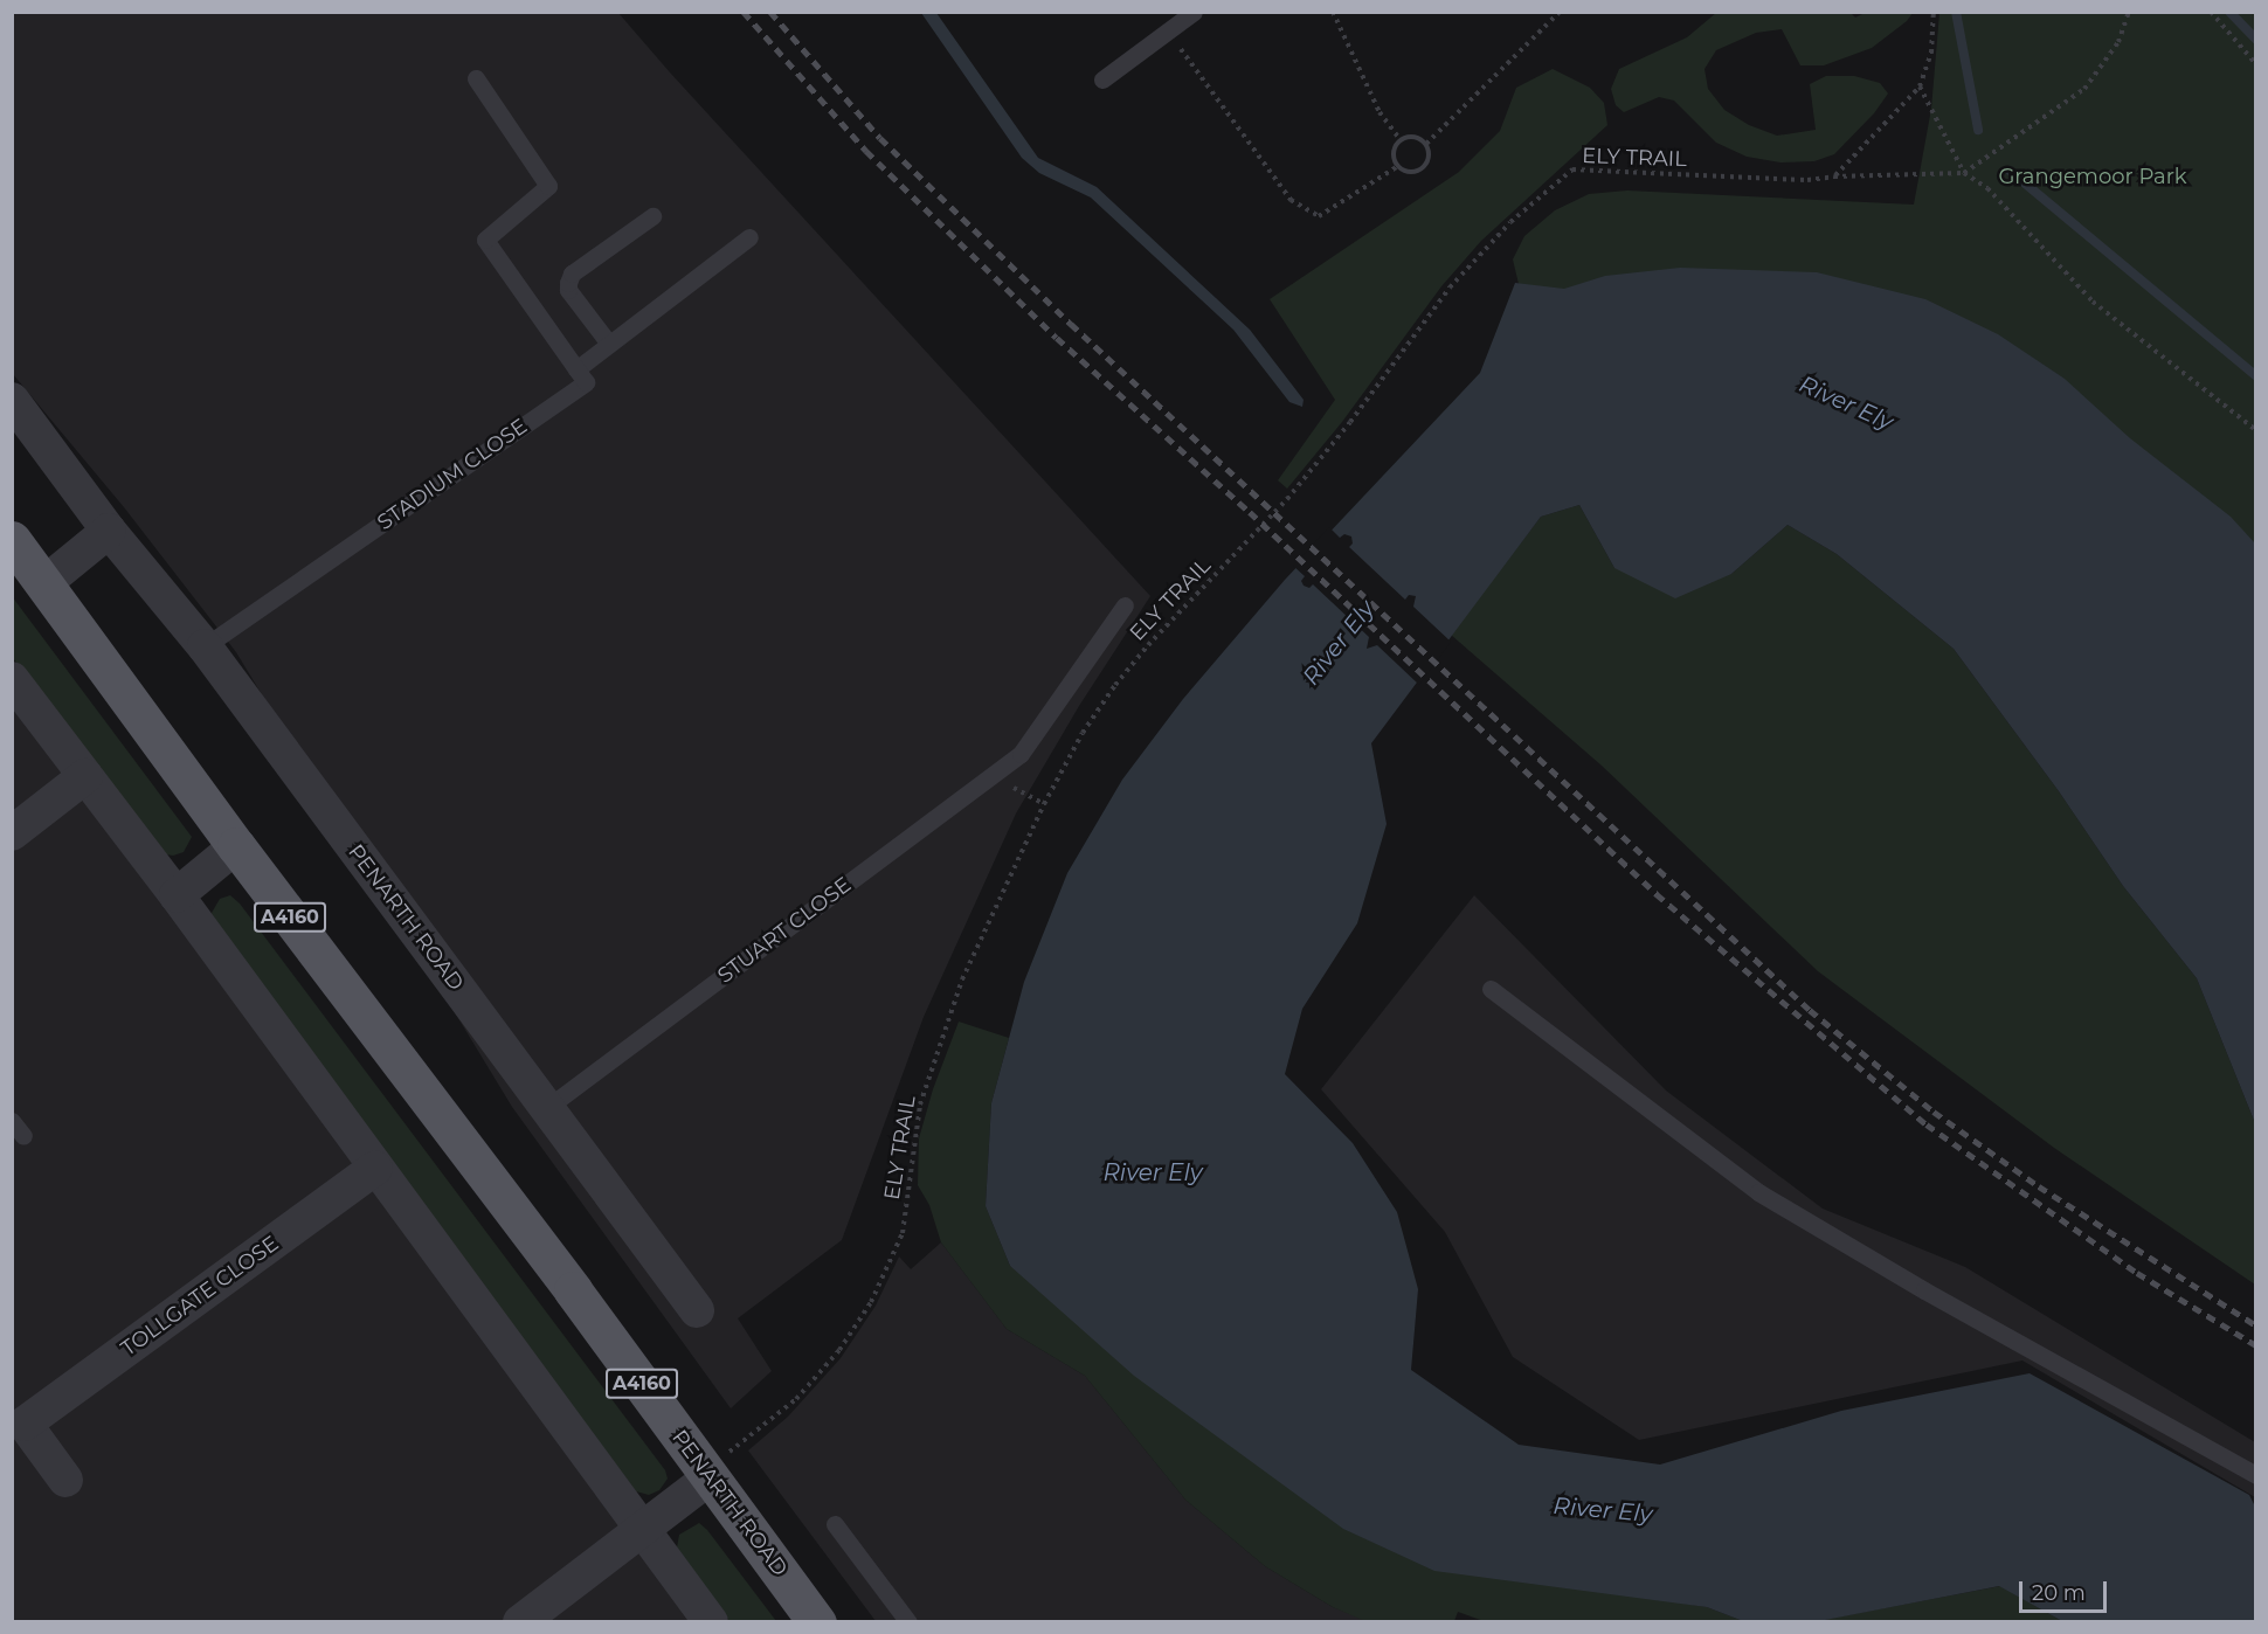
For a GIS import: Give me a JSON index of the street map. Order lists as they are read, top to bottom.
{
  "streets": {
    "main road": ["A4160", "PENARTH ROAD"],
    "street": ["TOLLGATE CLOSE"],
    "lane": ["STADIUM CLOSE", "STUART CLOSE"],
    "path": ["ELY TRAIL"]
  },
  "crossings": [
    ["ELY TRAIL", "PENARTH ROAD"],
    ["STADIUM CLOSE", "PENARTH ROAD"],
    ["PENARTH ROAD", "STUART CLOSE"]
  ],
  "water": ["River Ely"],
  "parks": ["Grangemoor Park"],
  "scale_bar": "20 m"
}
